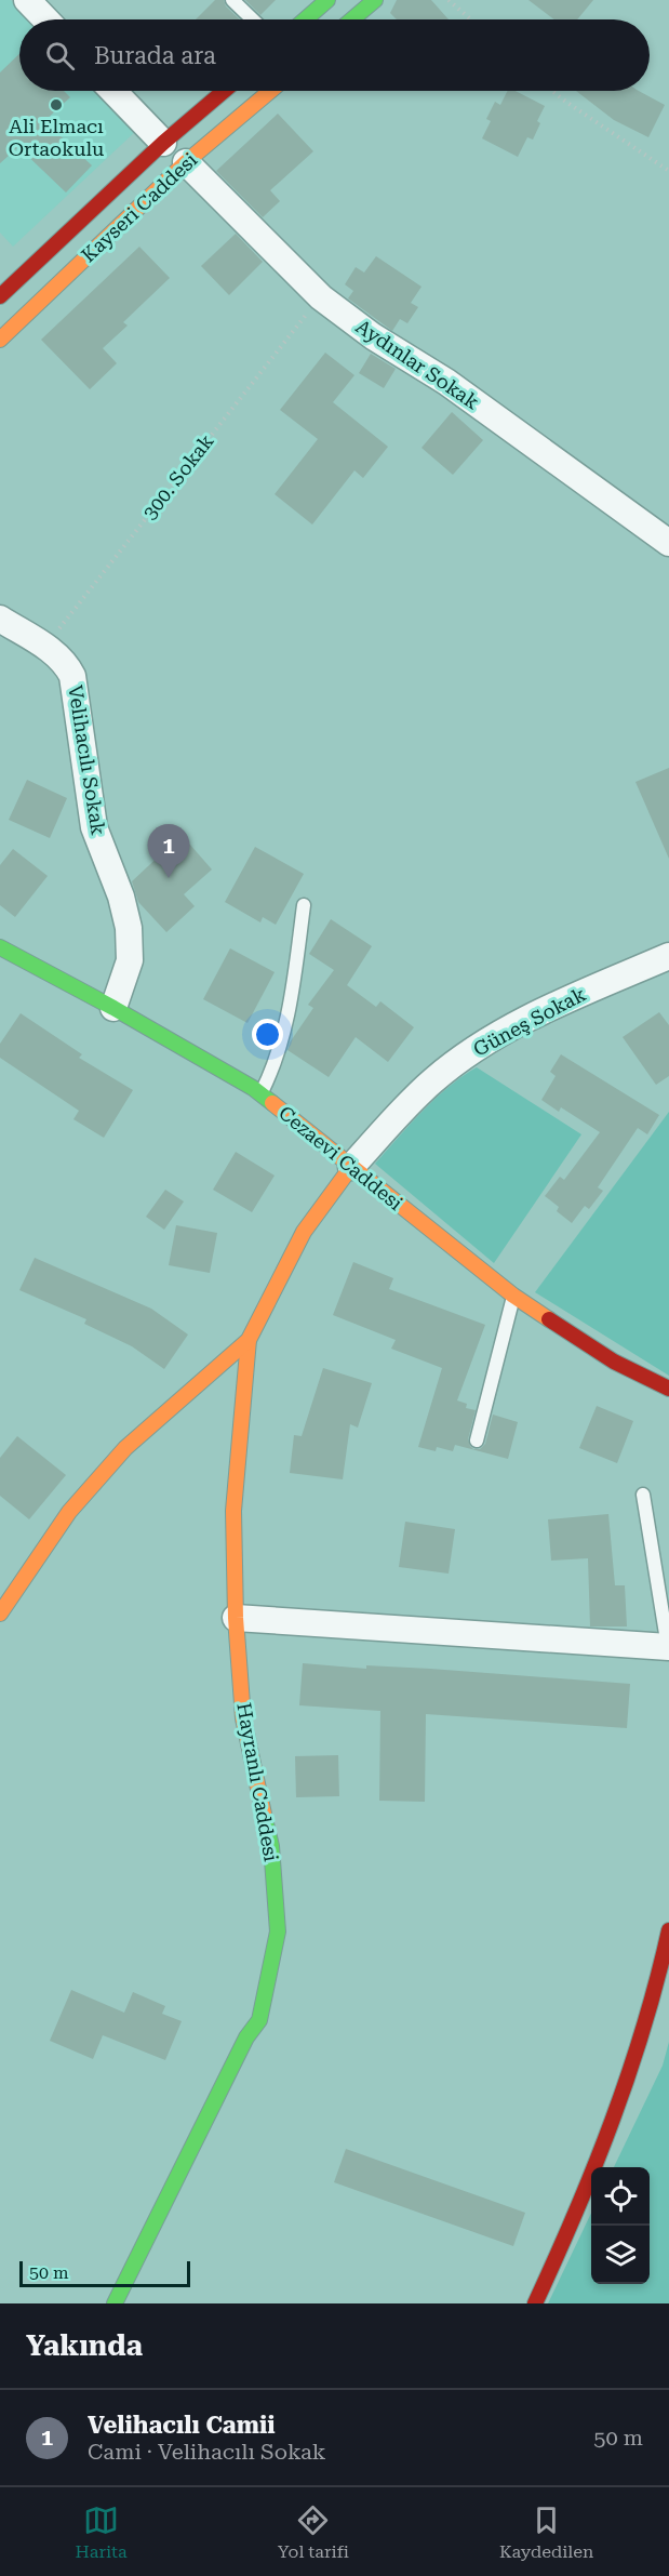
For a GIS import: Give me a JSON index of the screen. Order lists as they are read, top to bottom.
{
  "streets": {
    "street": [
      "Kayseri Caddesi",
      "Aydınlar Sokak",
      "Velihacılı Sokak",
      "Güneş Sokak",
      "Cezaevi Caddesi",
      "Hayranlı Caddesi"
    ],
    "path": ["300. Sokak"]
  },
  "crossings": [
    ["Kayseri Caddesi", "Aydınlar Sokak"],
    ["300. Sokak", "Velihacılı Sokak"],
    ["Velihacılı Sokak", "Cezaevi Caddesi"],
    ["Güneş Sokak", "Cezaevi Caddesi"]
  ],
  "places": ["Ali Elmacı Ortaokulu"],
  "scale_bar": "50 m",
  "page": {
    "search": "Burada ara",
    "pins": "1",
    "scale": "50 m",
    "heading": "Yakında",
    "list": [
      {
        "mark": "1",
        "name": "Velihacılı Camii",
        "note": "Cami · Velihacılı Sokak",
        "value": "50 m"
      }
    ],
    "nav": ["Harita", "Yol tarifi", "Kaydedilen"]
  }
}
